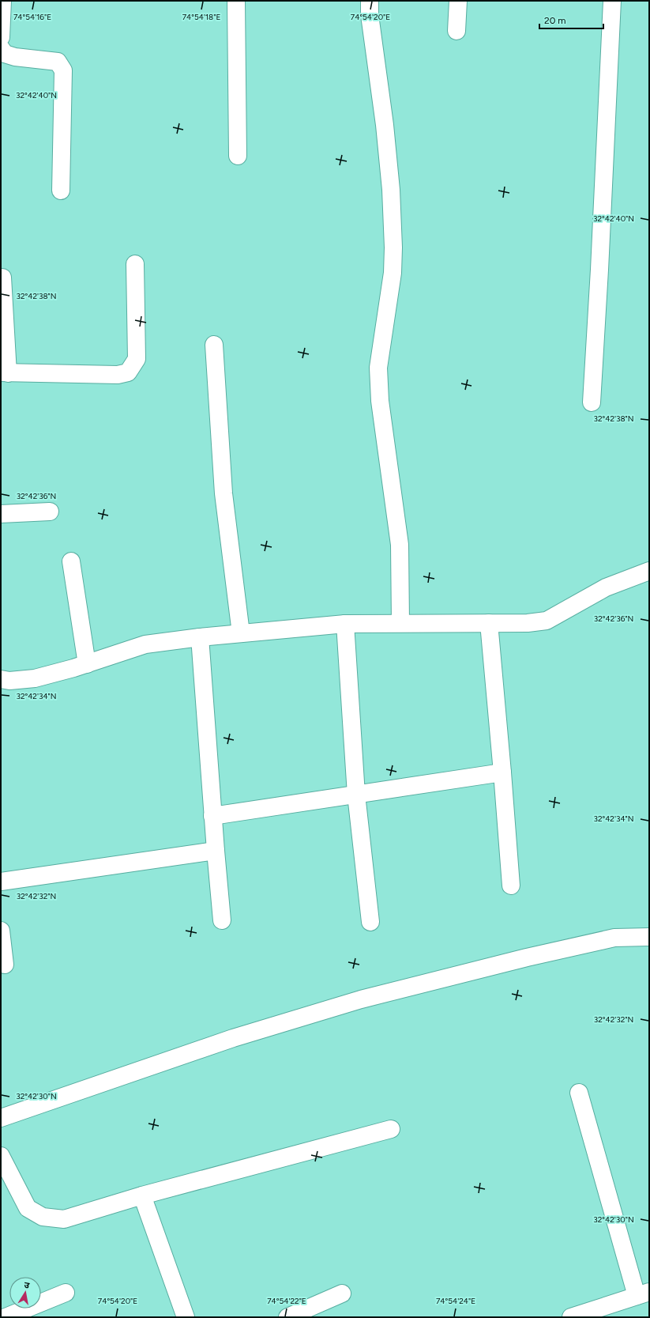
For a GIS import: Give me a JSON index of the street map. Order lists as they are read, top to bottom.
{
  "scale_bar": "20 m",
  "north": "top",
  "coordinates": [
    "74°54'16\"E",
    "74°54'18\"E",
    "74°54'20\"E",
    "32°42'40\"N",
    "32°42'38\"N",
    "32°42'36\"N",
    "32°42'34\"N",
    "32°42'32\"N",
    "32°42'30\"N",
    "74°54'22\"E",
    "74°54'24\"E"
  ]
}
